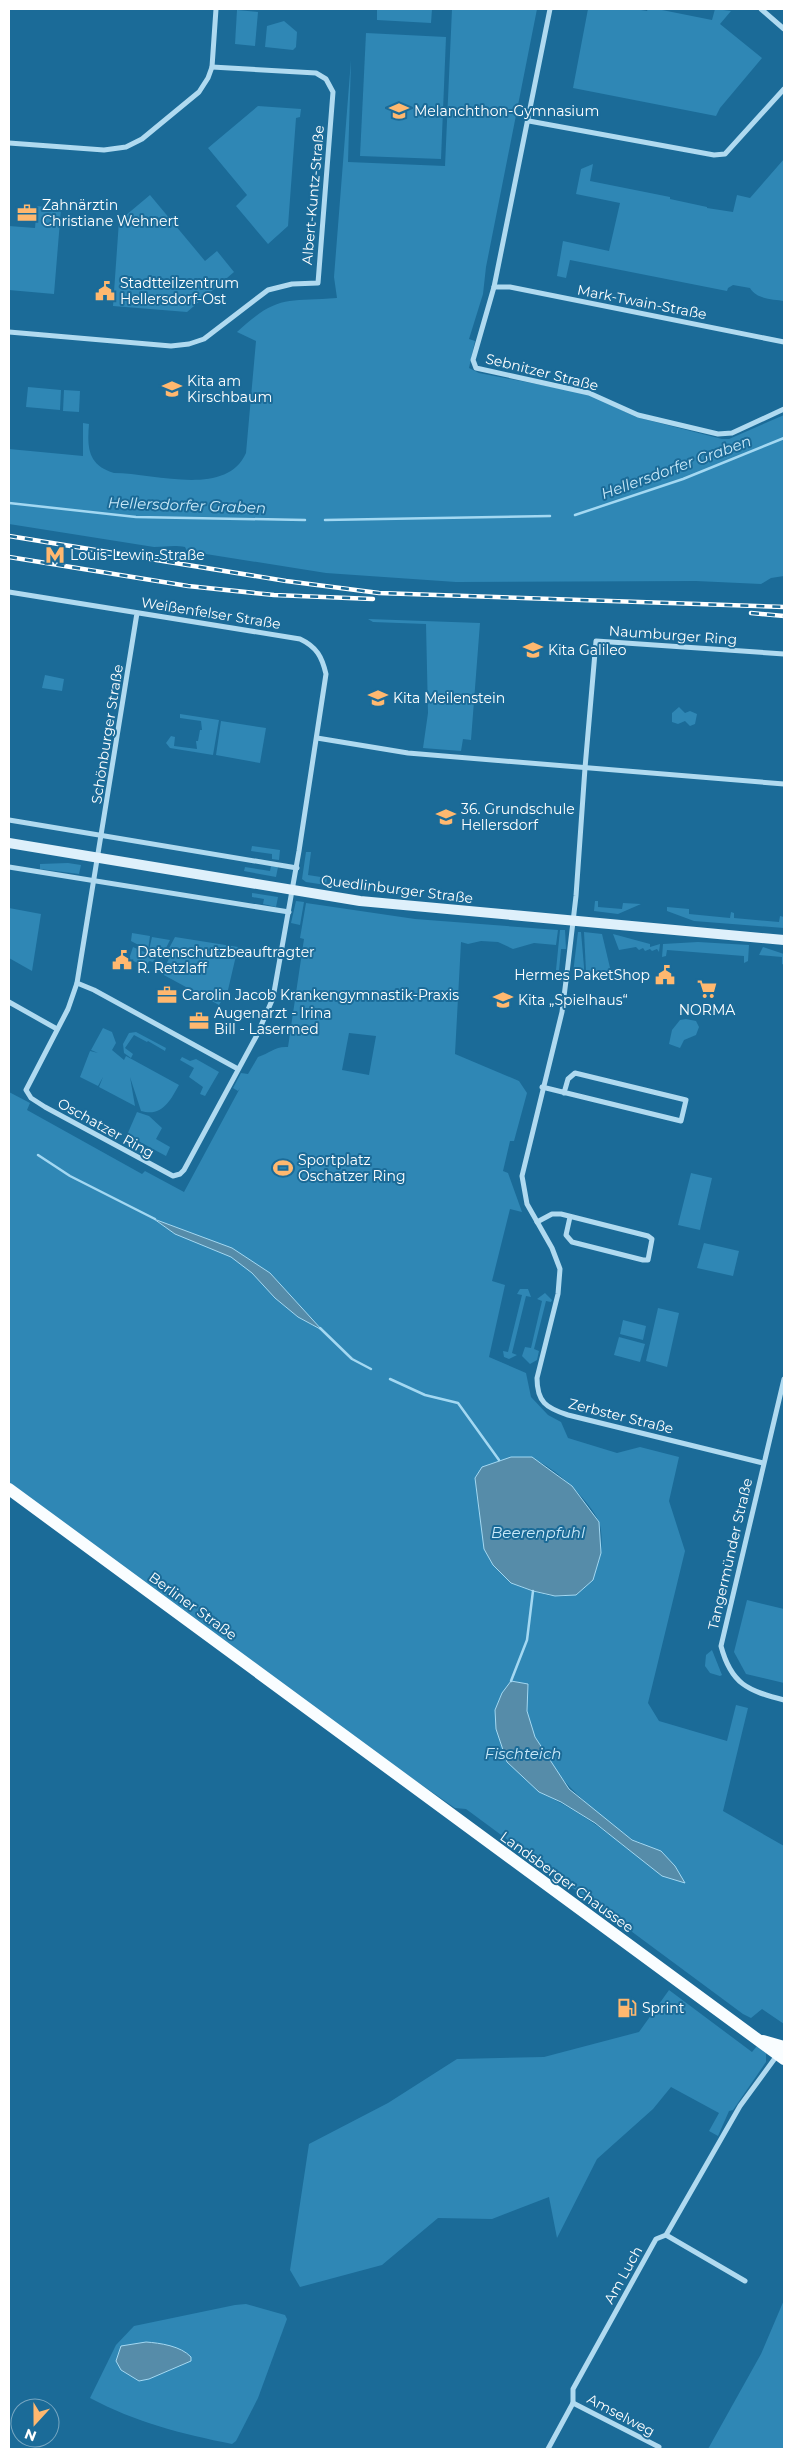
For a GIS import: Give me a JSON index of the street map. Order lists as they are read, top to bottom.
{
  "streets": {
    "main road": ["Berliner Straße", "Landsberger Chaussee"],
    "street": [
      "Albert-Kuntz-Straße",
      "Mark-Twain-Straße",
      "Sebnitzer Straße",
      "Weißenfelser Straße",
      "Naumburger Ring",
      "Schönburger Straße",
      "Quedlinburger Straße",
      "Oschatzer Ring",
      "Zerbster Straße",
      "Tangermünder Straße",
      "Am Luch",
      "Amselweg"
    ]
  },
  "crossings": [
    ["Mark-Twain-Straße", "Sebnitzer Straße"],
    ["Weißenfelser Straße", "Schönburger Straße"],
    ["Weißenfelser Straße", "Quedlinburger Straße"],
    ["Weißenfelser Straße", "Oschatzer Ring"],
    ["Naumburger Ring", "Quedlinburger Straße"],
    ["Naumburger Ring", "Zerbster Straße"],
    ["Schönburger Straße", "Quedlinburger Straße"],
    ["Schönburger Straße", "Oschatzer Ring"],
    ["Quedlinburger Straße", "Oschatzer Ring"],
    ["Quedlinburger Straße", "Zerbster Straße"],
    ["Zerbster Straße", "Tangermünder Straße"],
    ["Berliner Straße", "Landsberger Chaussee"],
    ["Landsberger Chaussee", "Am Luch"],
    ["Am Luch", "Amselweg"]
  ],
  "water": ["Hellersdorfer Graben", "Beerenpfuhl", "Fischteich"],
  "places": {
    "school or university": [
      "Melanchthon-Gymnasium",
      "Kita am Kirschbaum",
      "Kita Galileo",
      "Kita Meilenstein",
      "36. Grundschule Hellersdorf",
      "Kita „Spielhaus“"
    ],
    "office": ["Zahnärztin Christiane Wehnert", "Carolin Jacob Krankengymnastik-Praxis", "Augenarzt - Irina Bill - Lasermed"],
    "public building": ["Stadtteilzentrum Hellersdorf-Ost", "Datenschutzbeauftragter R. Retzlaff", "Hermes PaketShop"],
    "metro station": ["Louis-Lewin-Straße"],
    "supermarket": ["NORMA"],
    "sports": ["Sportplatz Oschatzer Ring"],
    "fuel station": ["Sprint"]
  },
  "north": "bottom"
}
